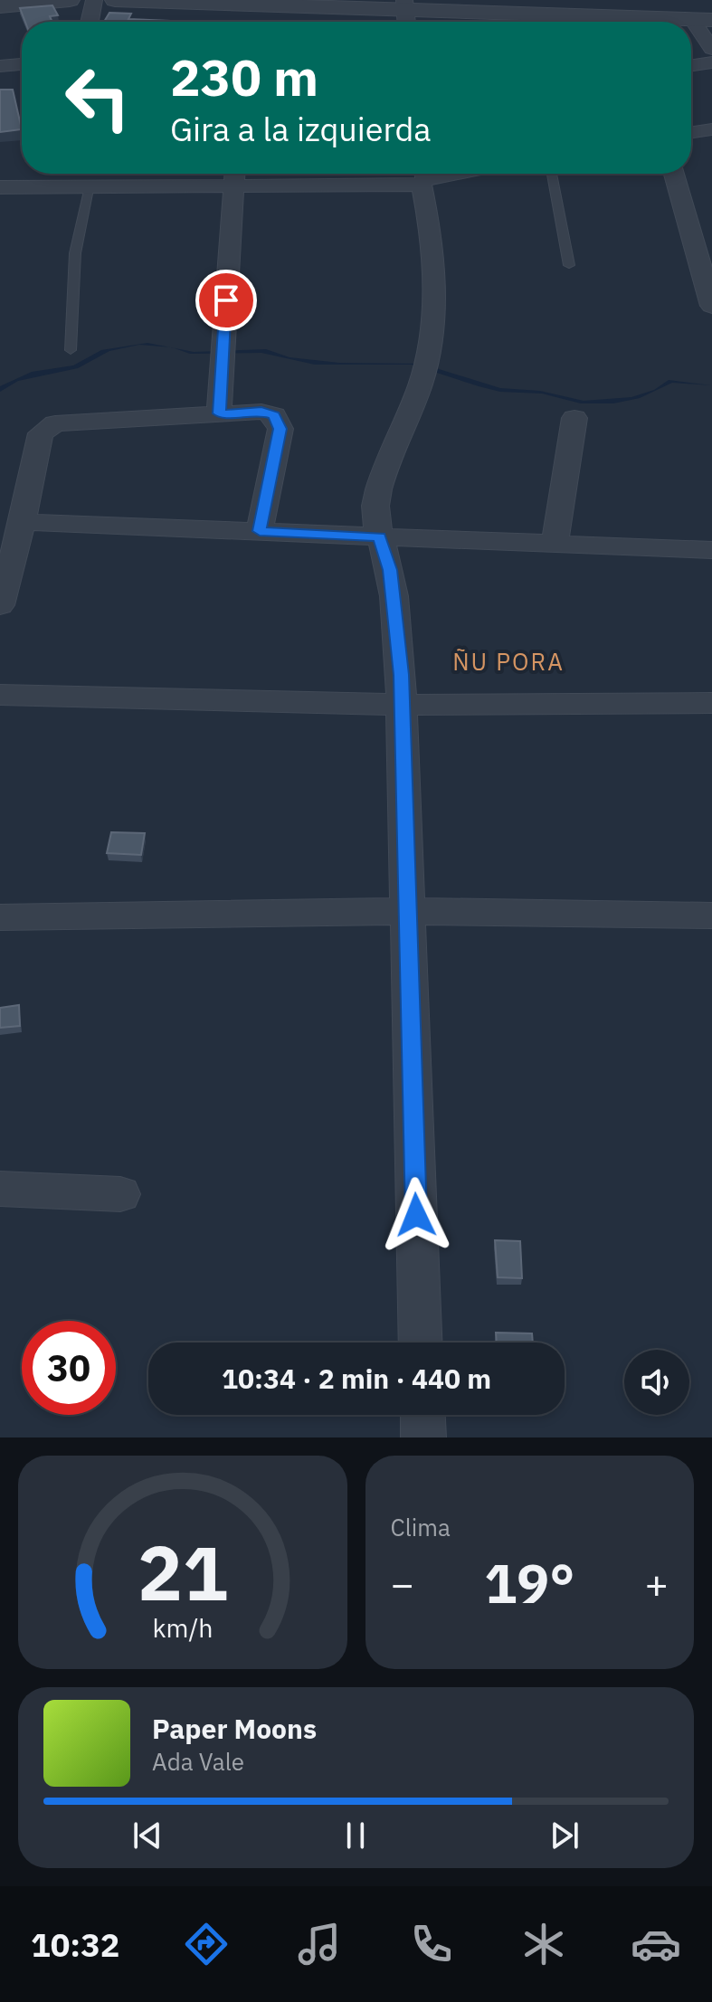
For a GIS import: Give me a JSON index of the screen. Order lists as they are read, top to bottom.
{
  "districts": ["ÑU PORA"],
  "page": {
    "turn": ["230 m", "Gira a la izquierda"],
    "limit": "30",
    "trip": "10:34 · 2 min · 440 m",
    "tile": "Clima",
    "heat": ["−", "19°", "+"],
    "song": ["Paper Moons", "Ada Vale"],
    "tabs": "10:32",
    "gauge": ["21", "km/h"]
  }
}
